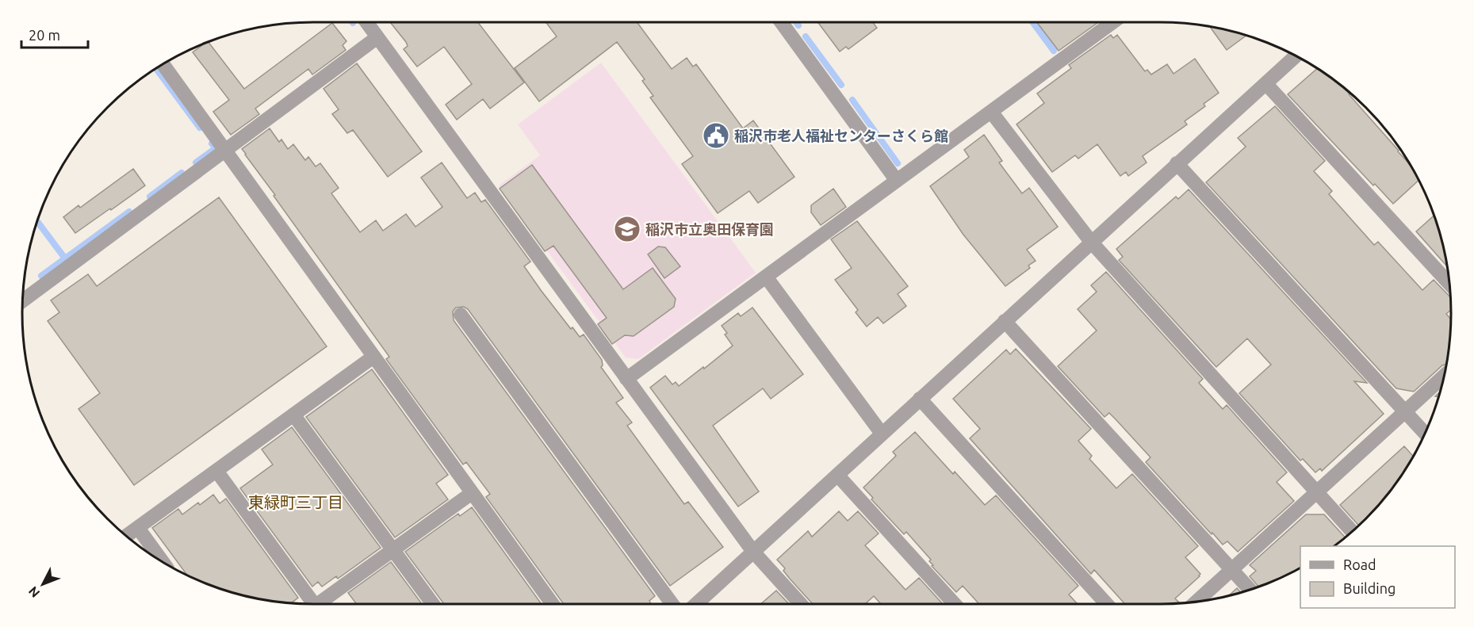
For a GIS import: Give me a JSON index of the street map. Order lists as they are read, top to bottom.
{
  "districts": ["東緑町三丁目"],
  "places": {
    "public building": ["稲沢市老人福祉センターさくら館"],
    "school or university": ["稲沢市立奥田保育園"]
  },
  "legend": ["Road", "Building"],
  "scale_bar": "20 m",
  "north": "bottom left"
}
